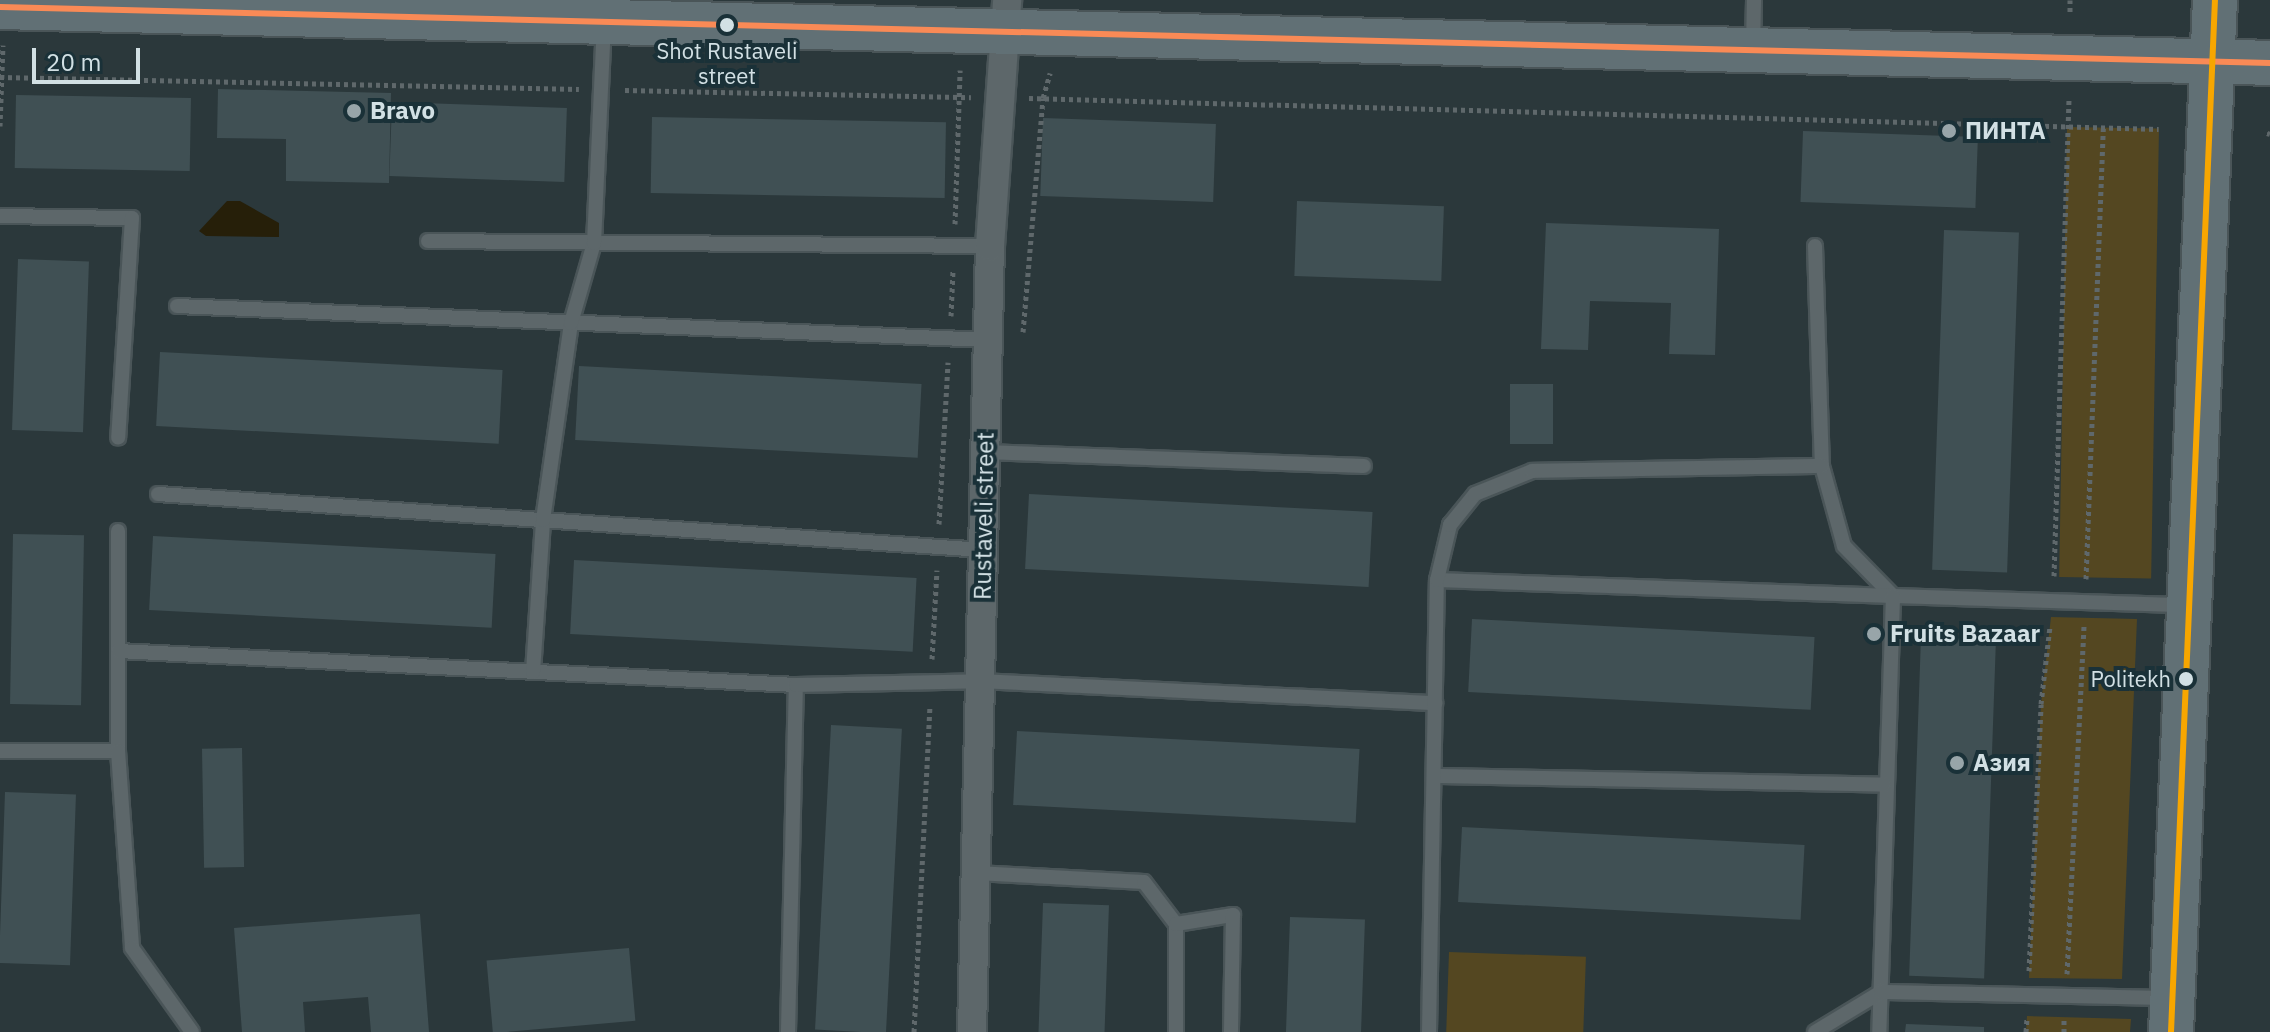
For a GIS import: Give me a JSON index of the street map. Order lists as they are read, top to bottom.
{
  "streets": {
    "street": ["Rustaveli street"]
  },
  "places": [
    "Shot Rustaveli street",
    "Bravo",
    "ПИНТА",
    "Fruits Bazaar",
    "Politekh",
    "Азия"
  ],
  "scale_bar": "20 m"
}
